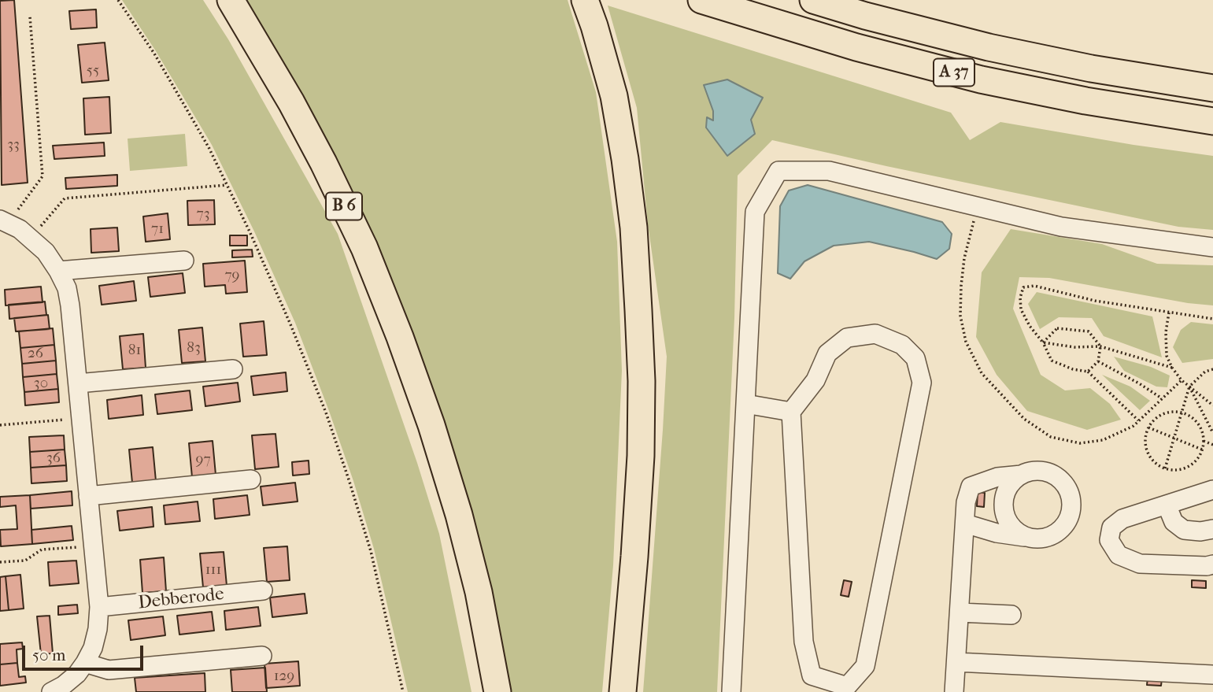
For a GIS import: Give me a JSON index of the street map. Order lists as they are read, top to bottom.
{
  "streets": {
    "highway": ["A 37", "B 6"],
    "street": ["Debberode"]
  },
  "house_numbers": [
    "55",
    "33",
    "73",
    "71",
    "79",
    "83",
    "81",
    "26",
    "30",
    "36",
    "97",
    "111",
    "129"
  ],
  "scale_bar": "50 m"
}
